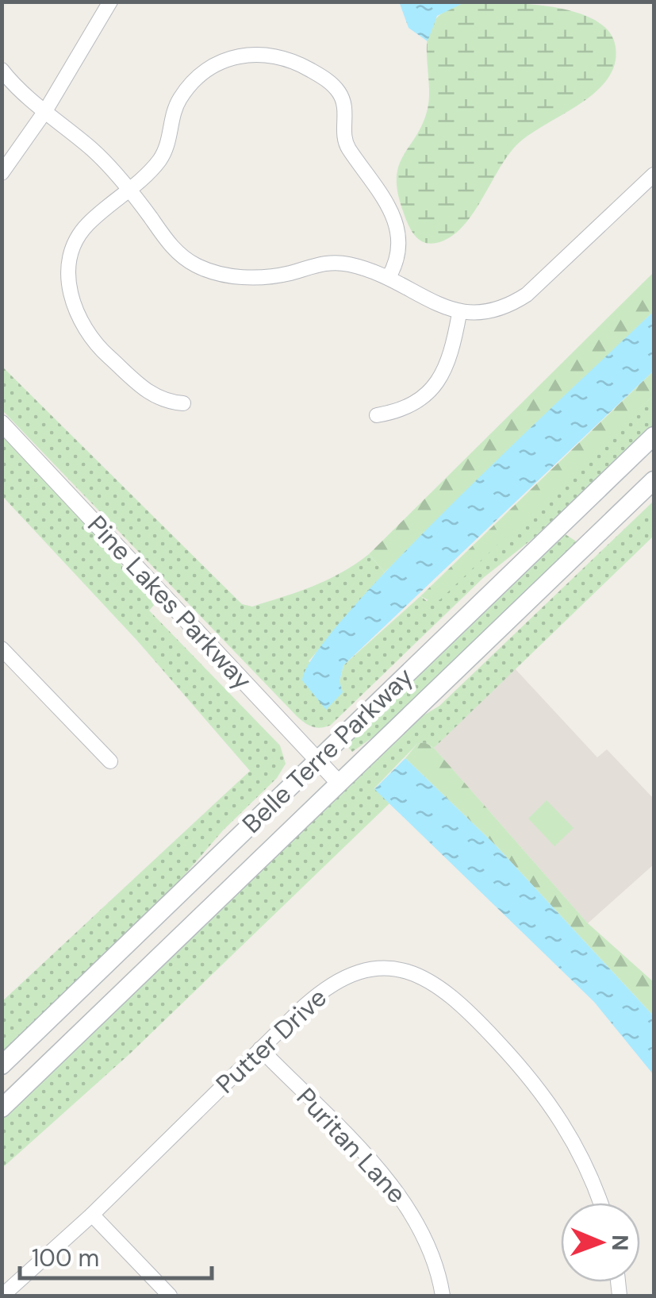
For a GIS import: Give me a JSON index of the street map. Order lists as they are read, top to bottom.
{
  "streets": {
    "main road": ["Belle Terre Parkway"],
    "street": ["Pine Lakes Parkway", "Putter Drive", "Puritan Lane"]
  },
  "crossings": [
    ["Pine Lakes Parkway", "Belle Terre Parkway"],
    ["Putter Drive", "Puritan Lane"]
  ],
  "scale_bar": "100 m",
  "north": "right"
}
